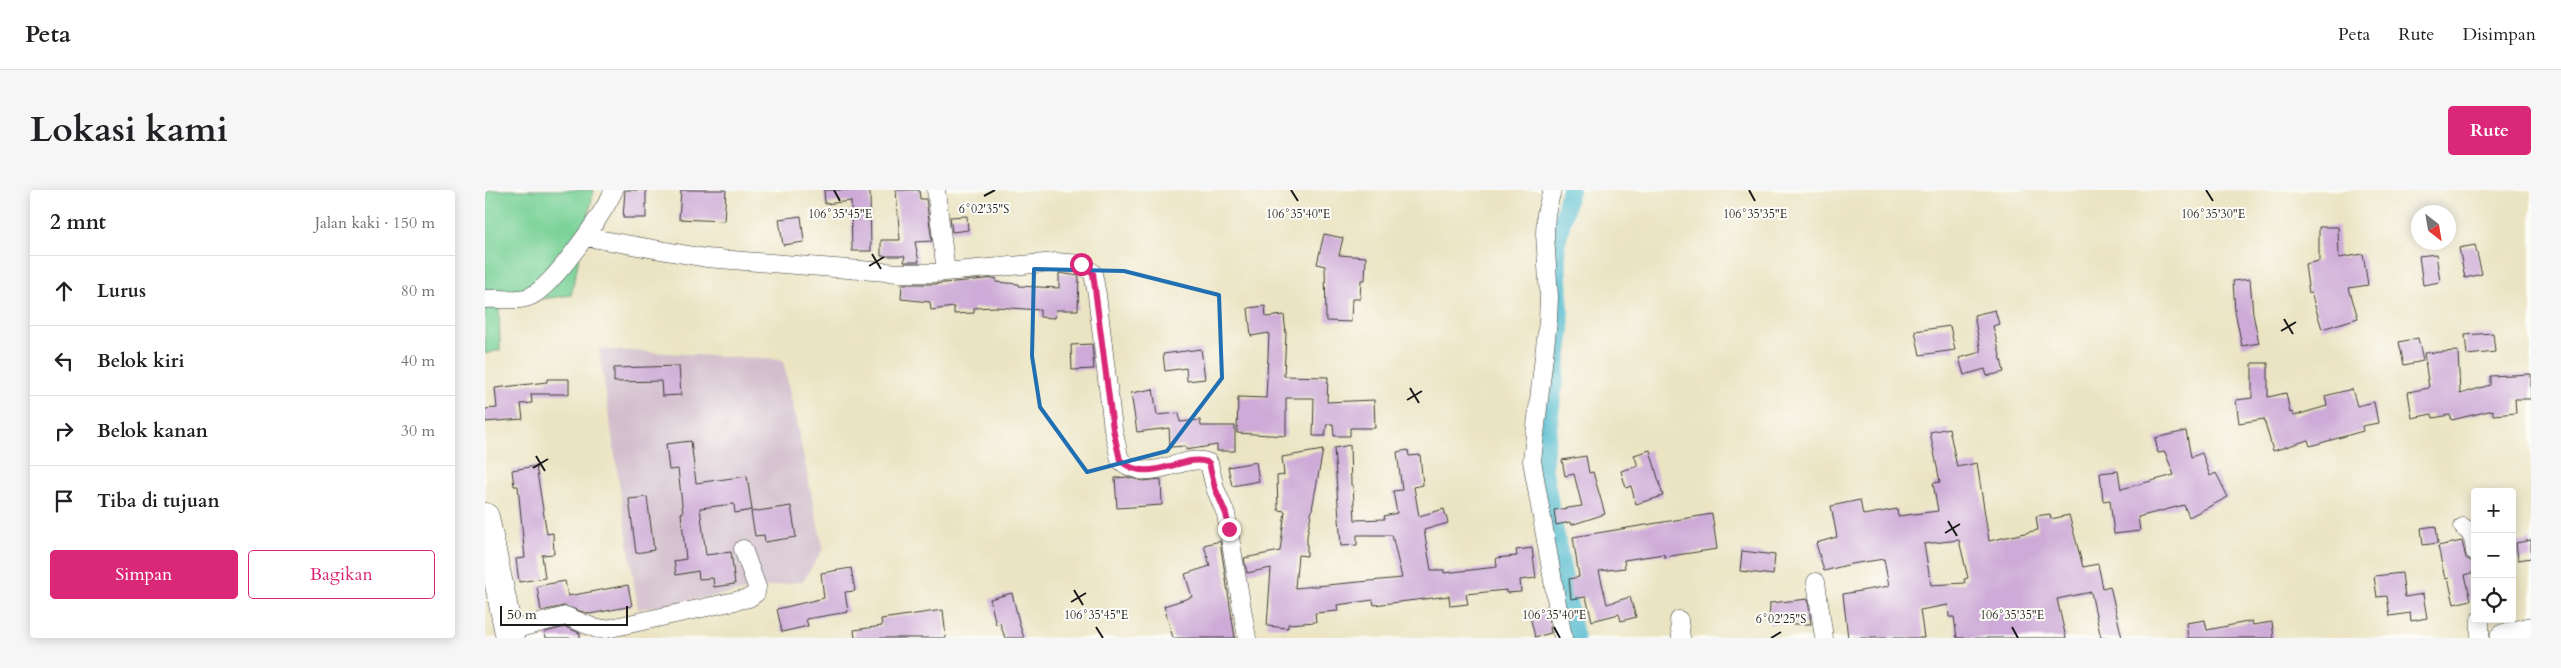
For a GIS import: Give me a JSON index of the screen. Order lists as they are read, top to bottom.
{
  "scale_bar": "50 m",
  "north": "bottom right",
  "page": {
    "header": "Peta",
    "nav": ["Peta", "Rute", "Disimpan"],
    "title": "Lokasi kami",
    "buttons": [
      "Rute",
      ["Simpan", "Bagikan"]
    ],
    "heading": ["2 mnt", "Jalan kaki · 150 m"],
    "list": [
      ["Lurus", "80 m"],
      ["Belok kiri", "40 m"],
      ["Belok kanan", "30 m"],
      "Tiba di tujuan"
    ],
    "map_buttons": ["+", "−"],
    "scale": "50 m"
  },
  "coordinates": [
    "6°02'35\"S",
    "106°35'45\"E",
    "106°35'40\"E",
    "106°35'35\"E",
    "106°35'30\"E",
    "6°02'25\"S"
  ]
}
